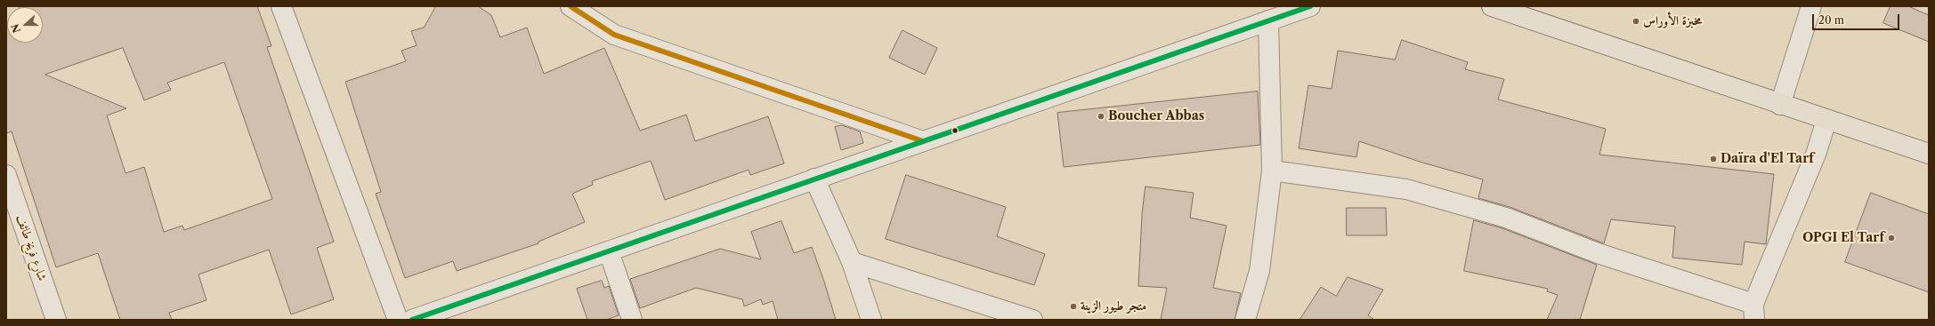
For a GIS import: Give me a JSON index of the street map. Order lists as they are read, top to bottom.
{
  "streets": {
    "street": ["شارع فريخ طائف"]
  },
  "places": [
    "مخبزة الأوراس",
    "Boucher Abbas",
    "Daïra d'El Tarf",
    "OPGI El Tarf",
    "متجر طيور الزينة"
  ],
  "scale_bar": "20 m",
  "north": "left"
}
